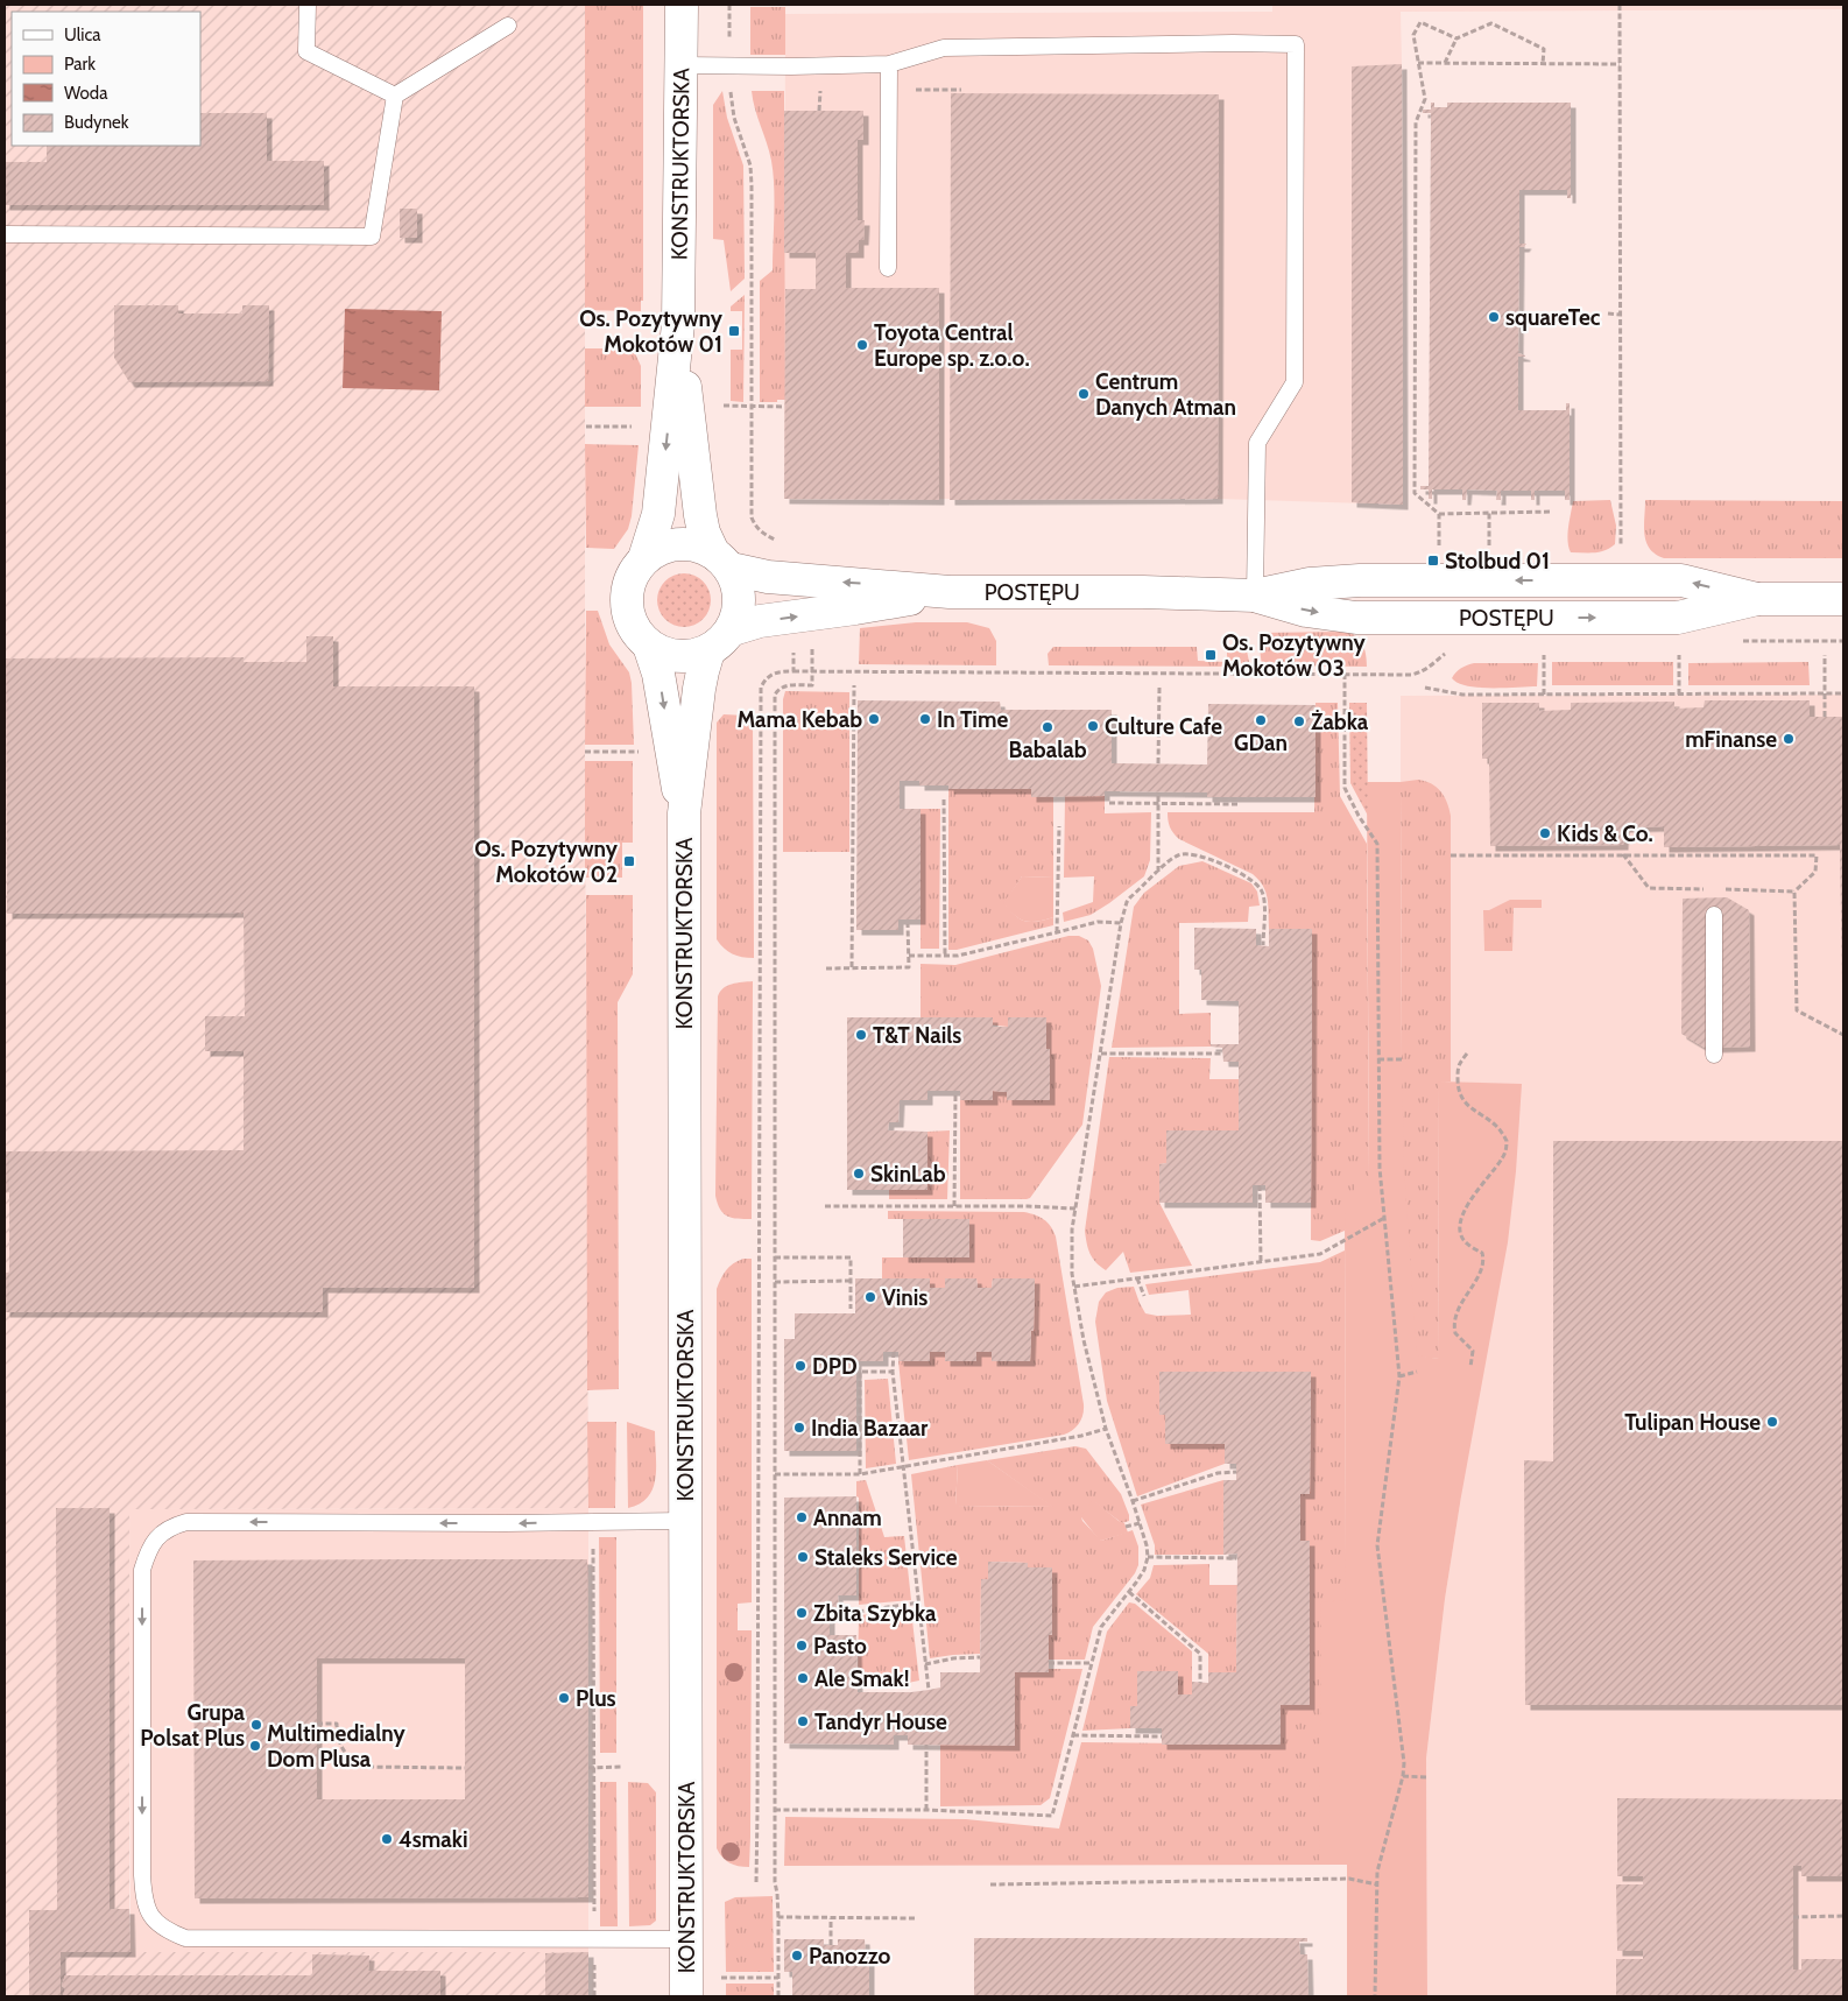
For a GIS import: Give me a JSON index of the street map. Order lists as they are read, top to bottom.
{
  "streets": {
    "street": ["KONSTRUKTORSKA", "POSTĘPU"]
  },
  "crossings": [
    ["KONSTRUKTORSKA", "POSTĘPU"]
  ],
  "places": {
    "other": [
      "squareTec",
      "Toyota Central Europe sp. z.o.o.",
      "Centrum Danych Atman",
      "Mama Kebab",
      "In Time",
      "GDan",
      "Żabka",
      "Culture Cafe",
      "Babalab",
      "mFinanse",
      "Kids & Co.",
      "T&T Nails",
      "SkinLab",
      "Vinis",
      "DPD",
      "Tulipan House",
      "India Bazaar",
      "Annam",
      "Staleks Service",
      "Zbita Szybka",
      "Pasto",
      "Ale Smak!",
      "Plus",
      "Tandyr House",
      "Grupa Polsat Plus",
      "Multimedialny Dom Plusa",
      "4smaki",
      "Panozzo"
    ],
    "transit": [
      "Os. Pozytywny Mokotów 01",
      "Stolbud 01",
      "Os. Pozytywny Mokotów 03",
      "Os. Pozytywny Mokotów 02"
    ]
  },
  "legend": [
    "Ulica",
    "Park",
    "Woda",
    "Budynek"
  ]
}
